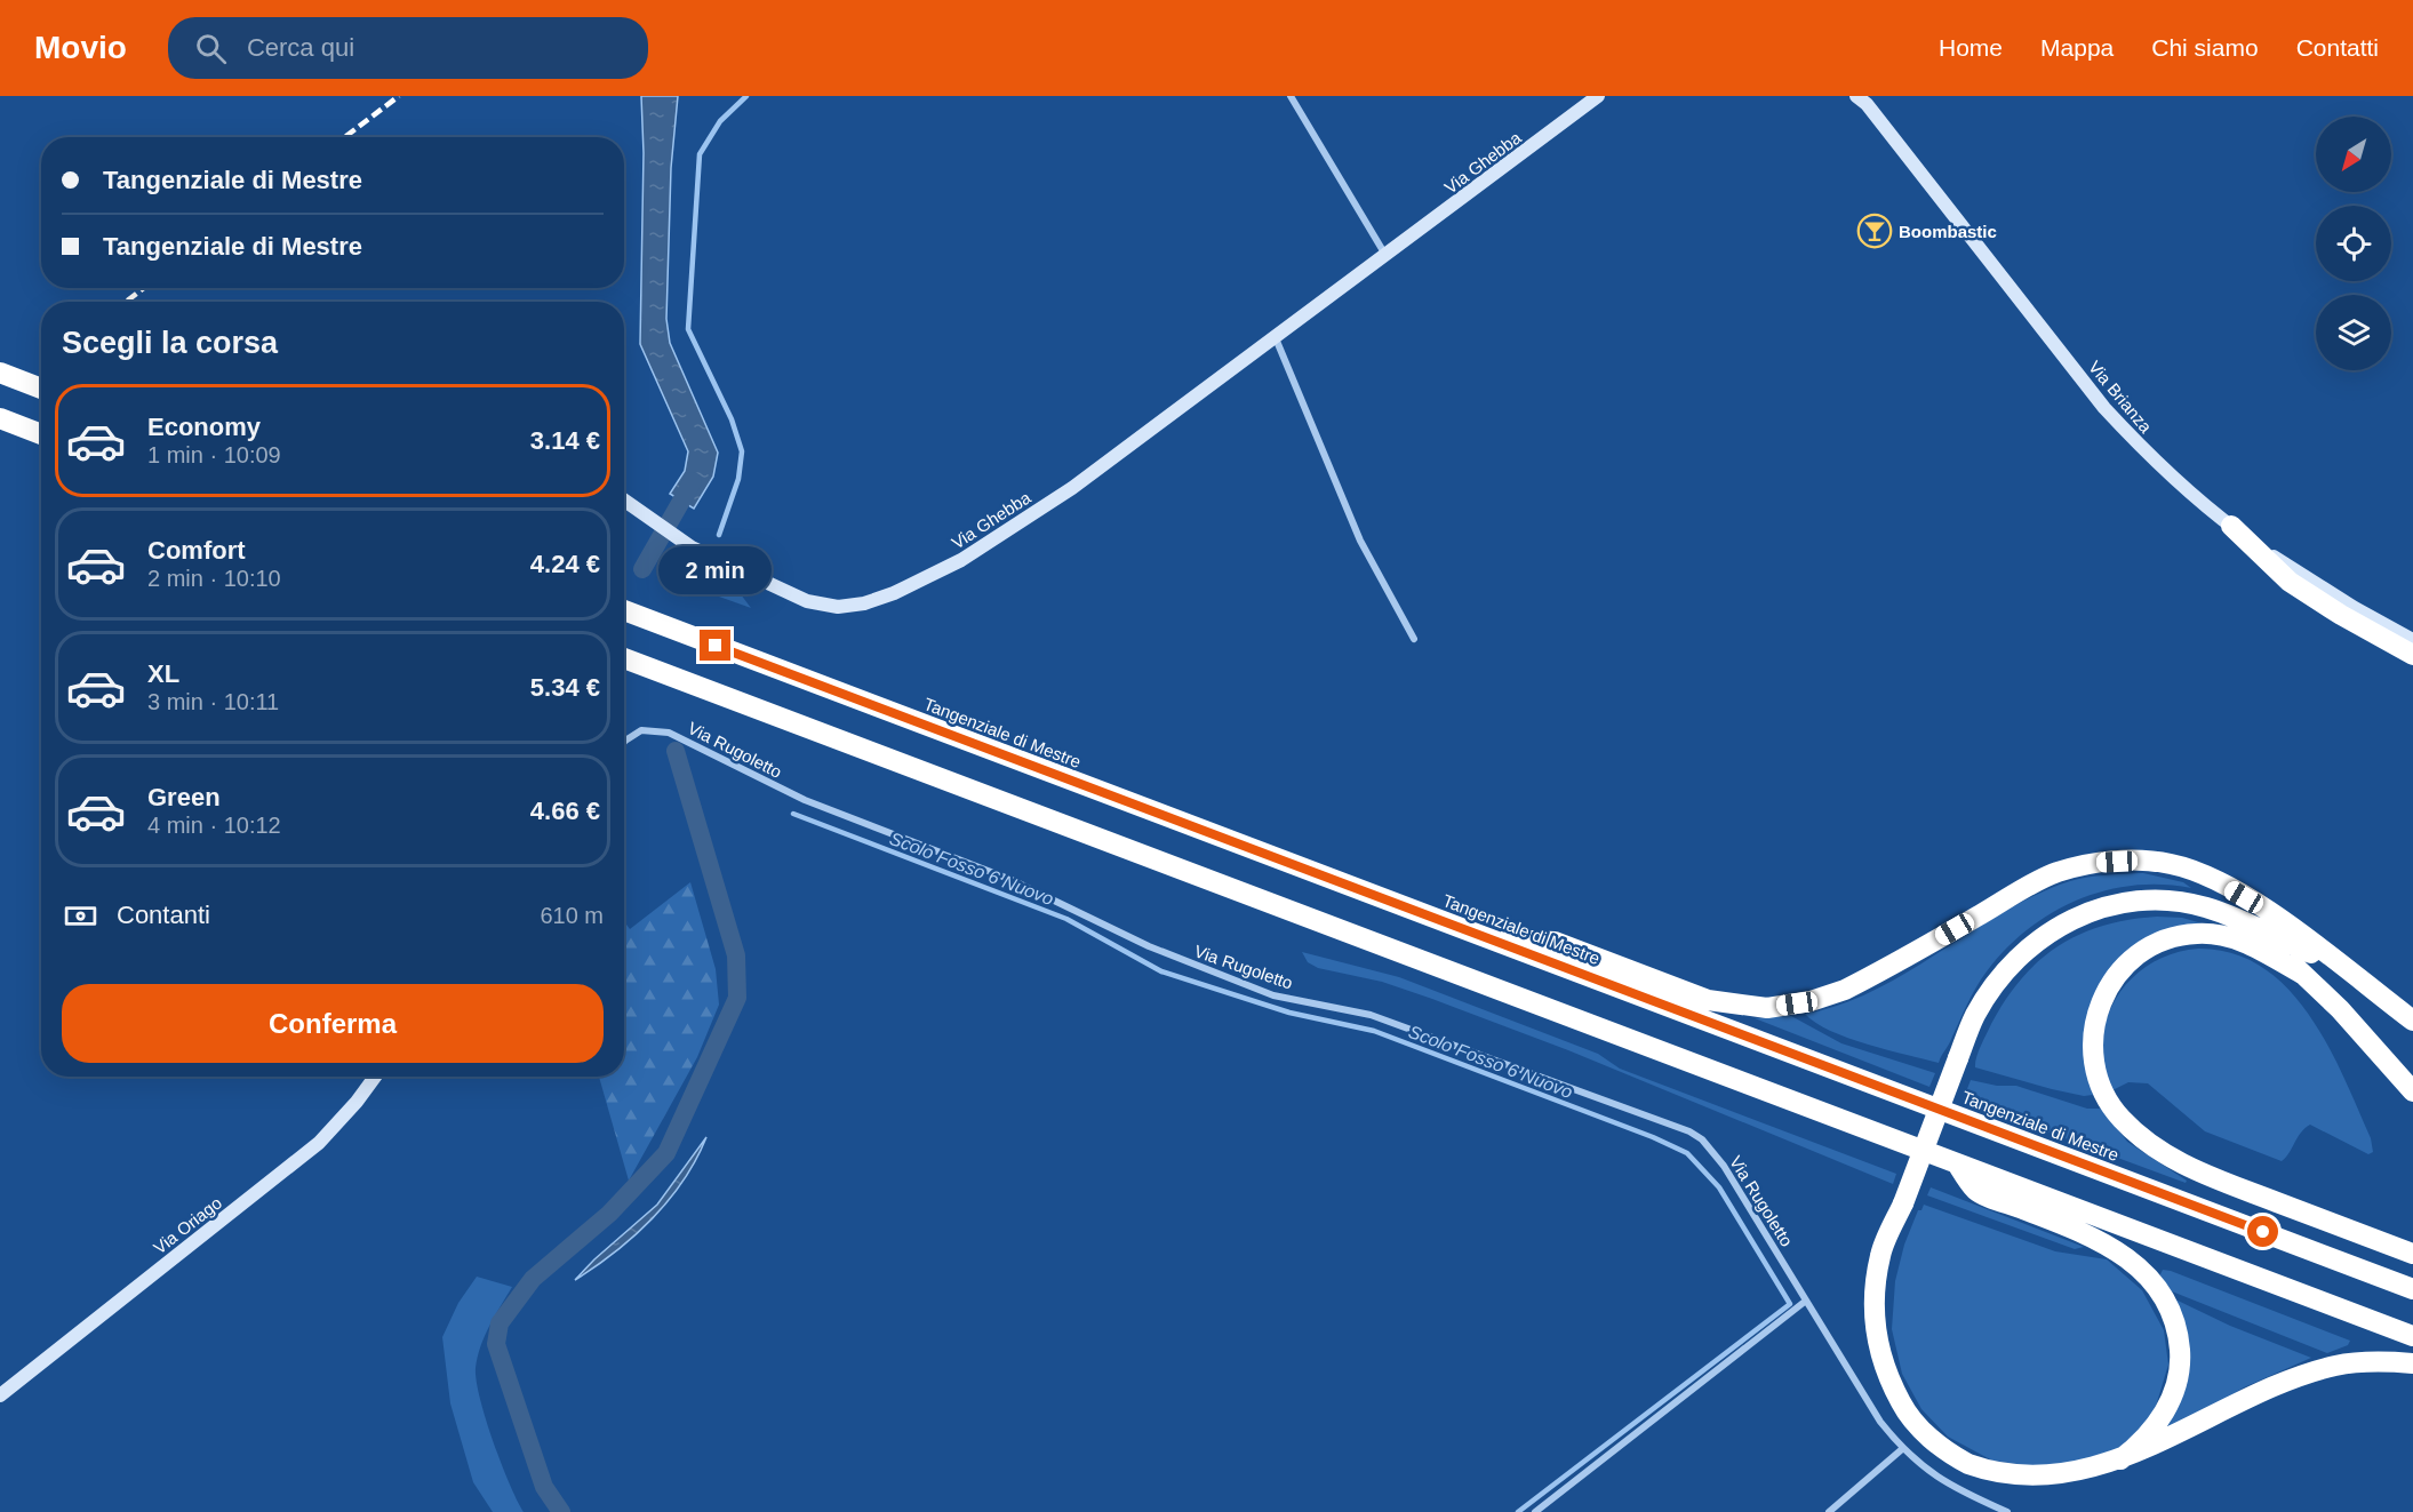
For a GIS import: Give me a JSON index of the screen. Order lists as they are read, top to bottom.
{
  "streets": {
    "highway": ["Tangenziale di Mestre"],
    "street": [
      "Via Ghebba",
      "Via Brianza",
      "Via Rugoletto",
      "Via Oriago"
    ]
  },
  "water": ["Scolo Fosso 6 Nuovo"],
  "places": {
    "bar": ["Boombastic"]
  },
  "north": "bottom left",
  "page": {
    "header": "Movio",
    "search": "Cerca qui",
    "nav": [
      "Home",
      "Mappa",
      "Chi siamo",
      "Contatti"
    ],
    "banner": ["Tangenziale di Mestre", "Tangenziale di Mestre"],
    "heading": "Scegli la corsa",
    "list": [
      {
        "name": "Economy",
        "note": "1 min · 10:09",
        "value": "3.14 €"
      },
      {
        "name": "Comfort",
        "note": "2 min · 10:10",
        "value": "4.24 €"
      },
      {
        "name": "XL",
        "note": "3 min · 10:11",
        "value": "5.34 €"
      },
      {
        "name": "Green",
        "note": "4 min · 10:12",
        "value": "4.66 €"
      }
    ],
    "bubble": "2 min",
    "pay": ["Contanti", "610 m"],
    "buttons": "Conferma"
  }
}
